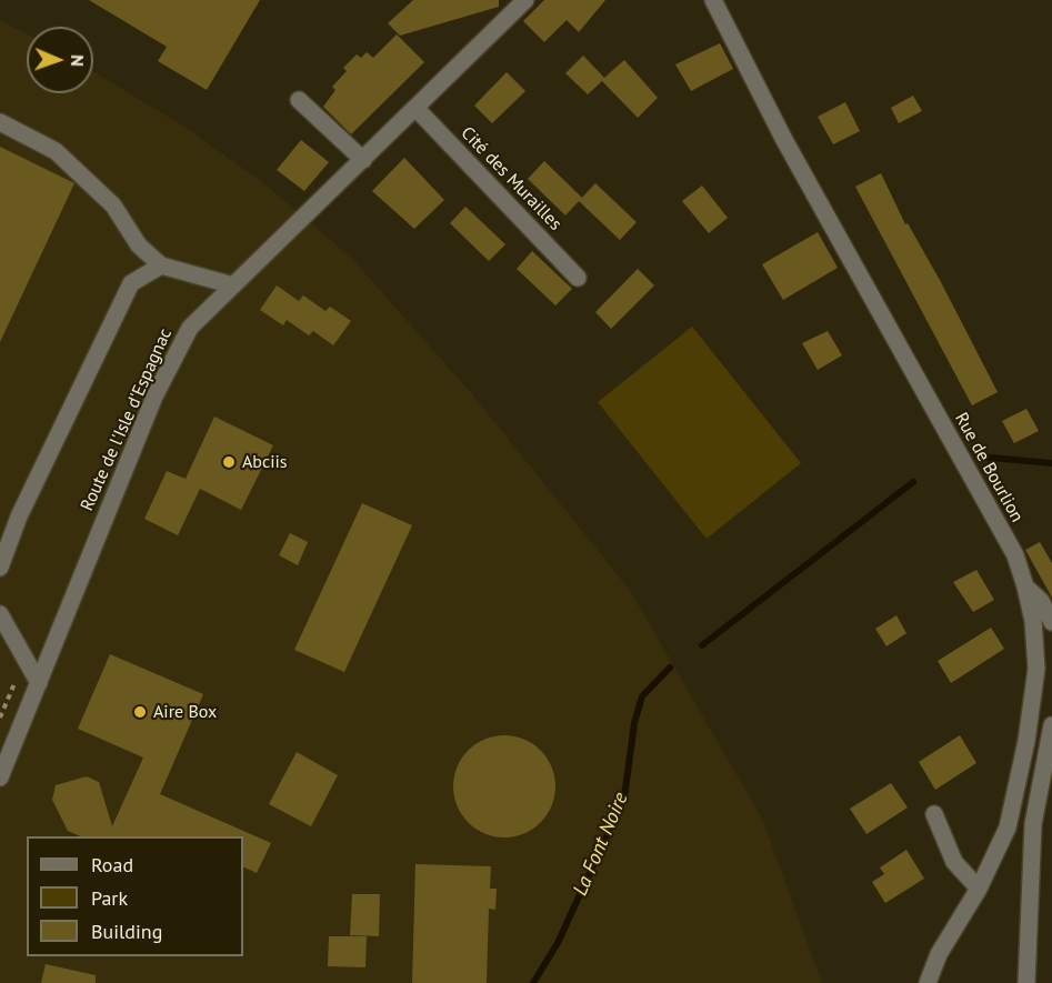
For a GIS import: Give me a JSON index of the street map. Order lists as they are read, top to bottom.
{
  "streets": {
    "street": ["Cité des Murailles", "Route de l'Isle d'Espagnac", "Rue de Bourlion"]
  },
  "crossings": [
    ["Cité des Murailles", "Route de l'Isle d'Espagnac"]
  ],
  "water": ["La Font Noire"],
  "places": ["Abciis", "Aire Box"],
  "legend": ["Road", "Park", "Building"],
  "north": "right"
}
